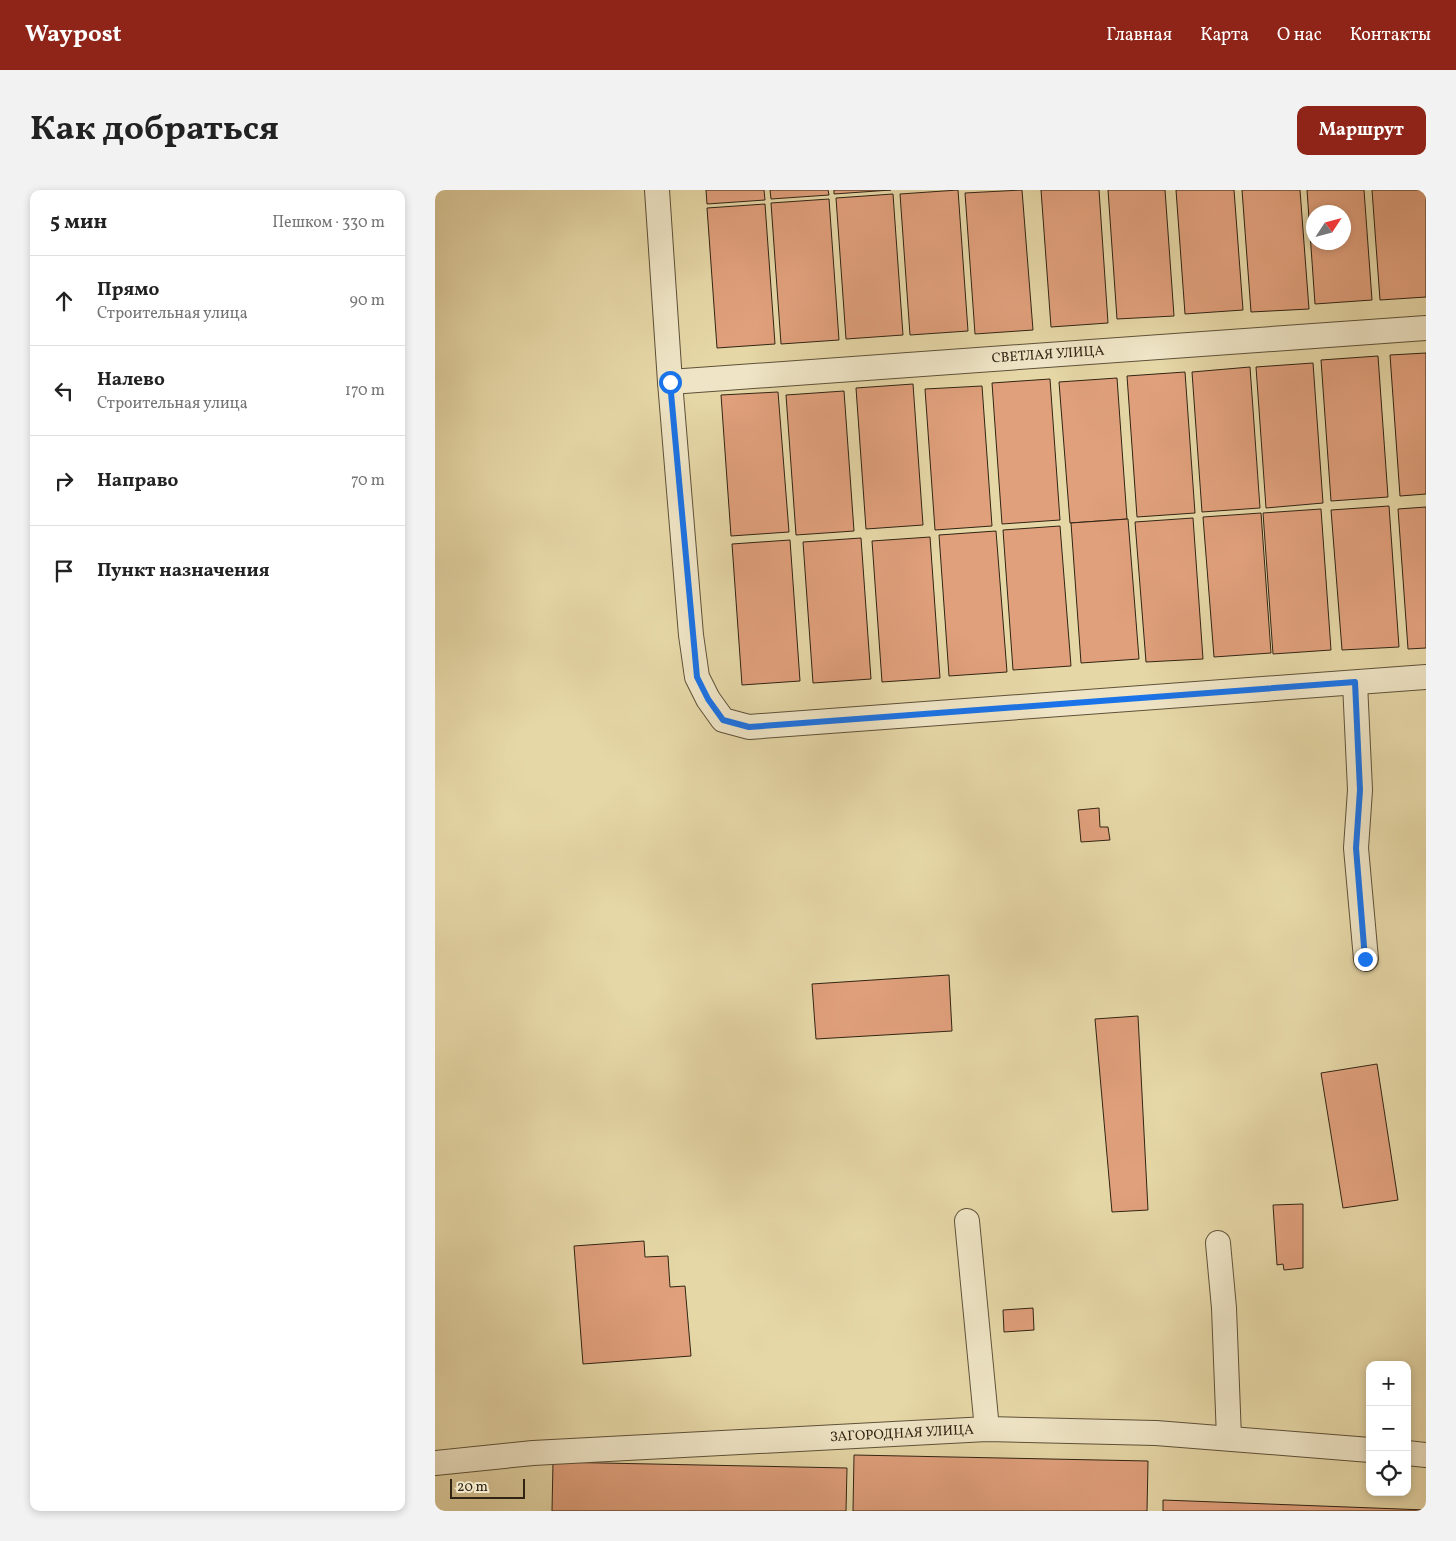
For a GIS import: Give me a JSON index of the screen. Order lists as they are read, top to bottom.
{
  "streets": {
    "street": ["СВЕТЛАЯ УЛИЦА", "ЗАГОРОДНАЯ УЛИЦА"]
  },
  "scale_bar": "20 m",
  "north": "top right",
  "page": {
    "header": "Waypost",
    "nav": [
      "Главная",
      "Карта",
      "О нас",
      "Контакты"
    ],
    "title": "Как добраться",
    "buttons": "Маршрут",
    "heading": ["5 мин", "Пешком · 330 m"],
    "list": [
      ["Прямо", "Строительная улица", "90 m"],
      ["Налево", "Строительная улица", "170 m"],
      ["Направо", "70 m"],
      "Пункт назначения"
    ],
    "map_buttons": ["+", "−"],
    "scale": "20 m"
  }
}
